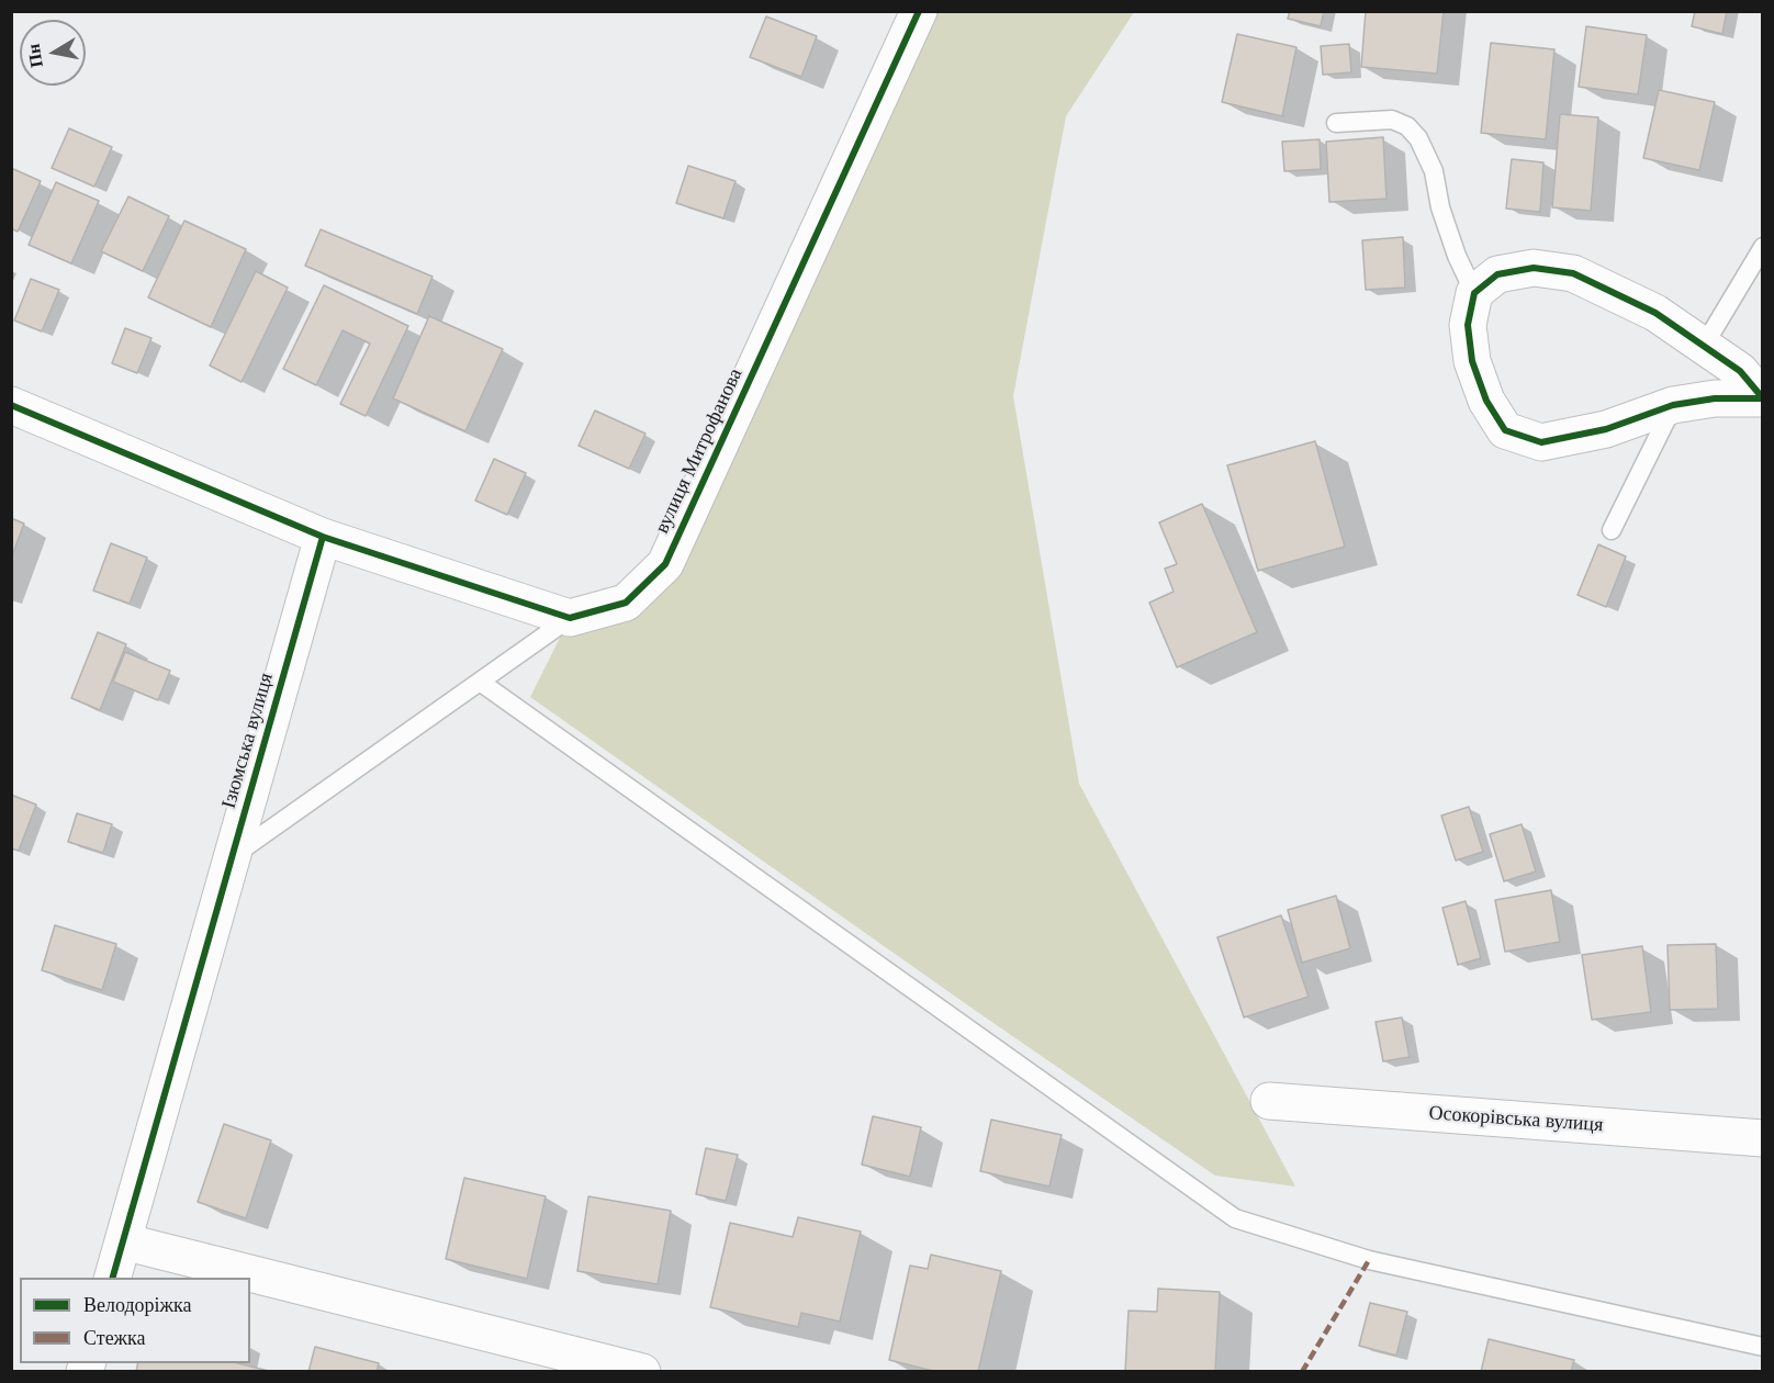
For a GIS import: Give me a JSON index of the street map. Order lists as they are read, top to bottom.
{
  "streets": {
    "street": ["вулиця Митрофанова", "Ізюмська вулиця", "Осокорівська вулиця"]
  },
  "legend": ["Велодоріжка", "Стежка"],
  "north": "left"
}
